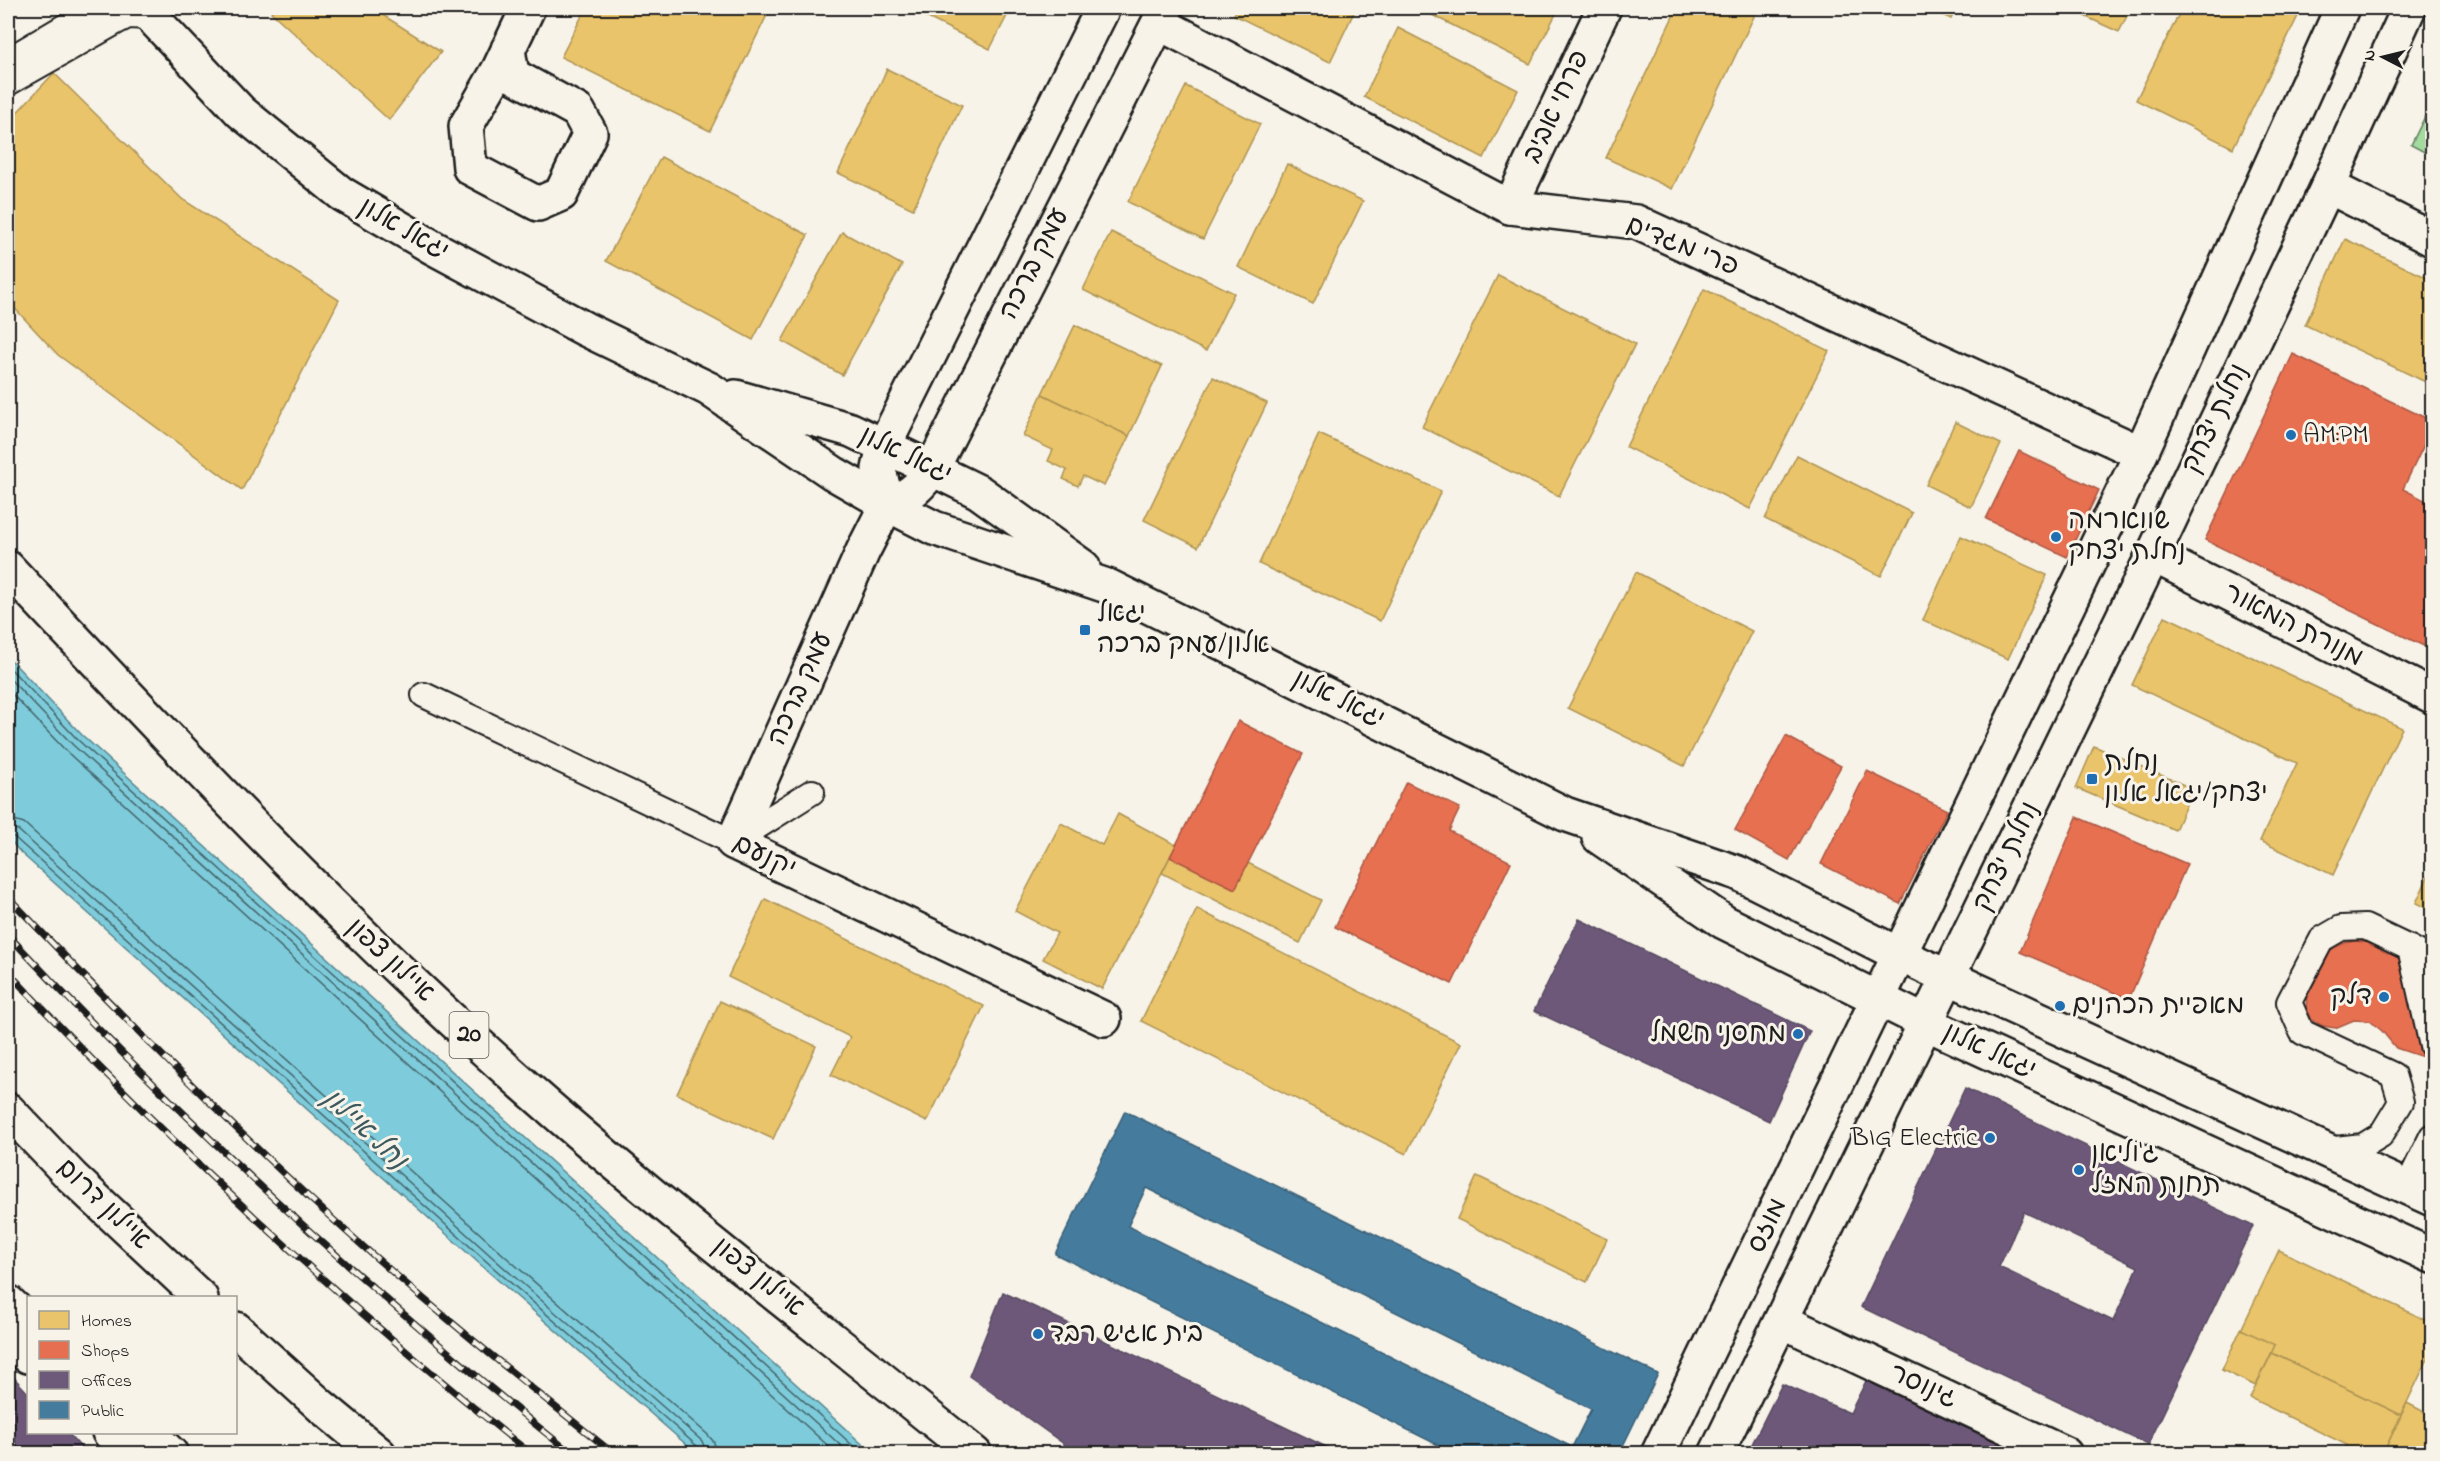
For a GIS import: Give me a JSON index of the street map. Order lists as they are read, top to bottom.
{
  "streets": {
    "main road": [
      "פרחי אביב",
      "יגאל אלון",
      "פרי מגדים",
      "עמק ברכה",
      "נחלת יצחק",
      "מנורת המאור",
      "יקנעם",
      "איילון צפון",
      "20",
      "איילון דרום",
      "מוזס",
      "גינוסר"
    ]
  },
  "crossings": [
    ["פרחי אביב", "פרי מגדים"],
    ["יגאל אלון", "עמק ברכה"],
    ["יגאל אלון", "נחלת יצחק"],
    ["יגאל אלון", "מוזס"],
    ["פרי מגדים", "עמק ברכה"],
    ["פרי מגדים", "נחלת יצחק"],
    ["עמק ברכה", "יקנעם"],
    ["נחלת יצחק", "מנורת המאור"],
    ["נחלת יצחק", "מוזס"],
    ["מוזס", "גינוסר"]
  ],
  "water": ["נחל איילון"],
  "places": {
    "other": [
      "AM:PM",
      "שווארמה נחלת יצחק",
      "דלק",
      "מאפיית הכהנים",
      "מחסני חשמל",
      "BIG Electric",
      "ג'וליאן תחנת המזל",
      "בית אגיש רבד"
    ],
    "transit": ["יגאל אלון/עמק ברכה", "נחלת יצחק/יגאל אלון"]
  },
  "legend": [
    "Homes",
    "Shops",
    "Offices",
    "Public"
  ],
  "north": "left"
}
